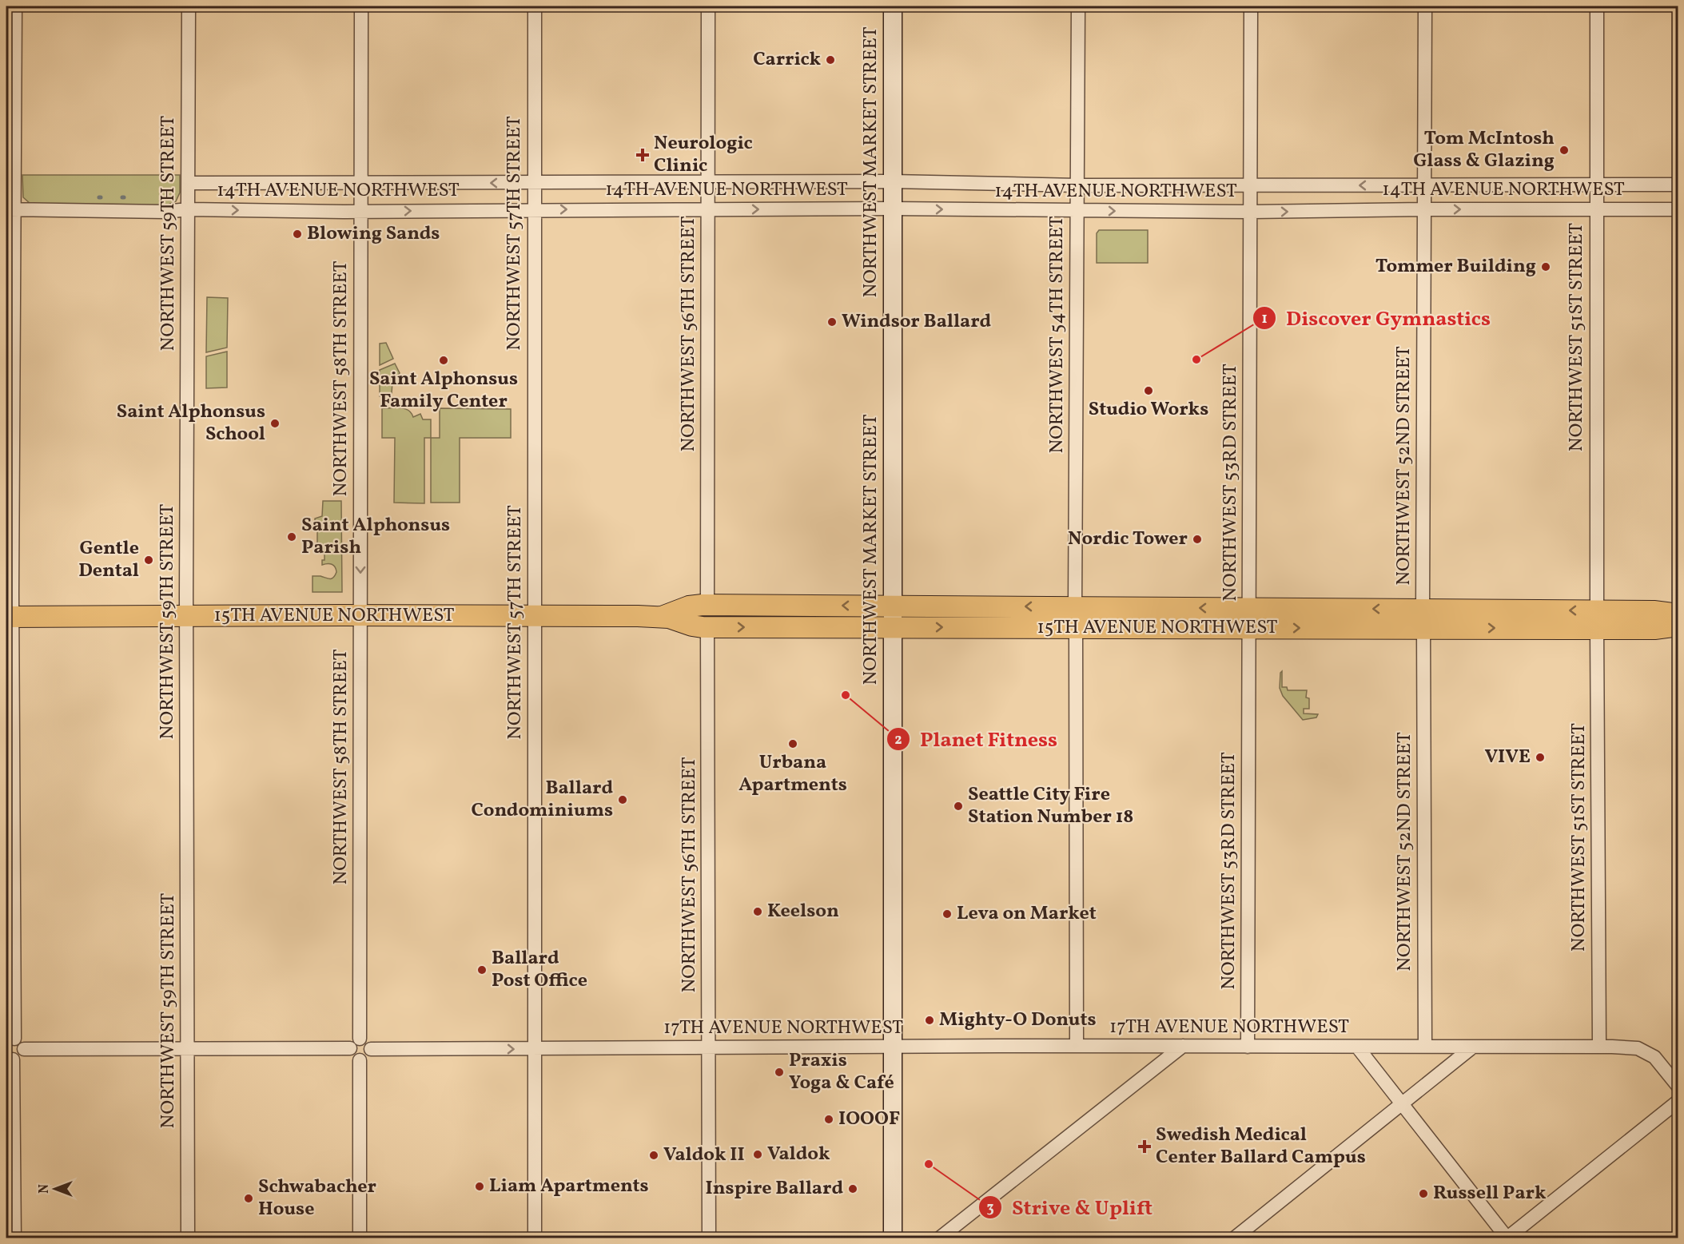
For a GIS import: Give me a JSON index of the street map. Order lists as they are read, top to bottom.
{
  "streets": {
    "main road": ["NORTHWEST MARKET STREET", "15TH AVENUE NORTHWEST"],
    "street": [
      "14TH AVENUE NORTHWEST",
      "NORTHWEST 59TH STREET",
      "NORTHWEST 57TH STREET",
      "NORTHWEST 56TH STREET",
      "NORTHWEST 54TH STREET",
      "NORTHWEST 51ST STREET",
      "NORTHWEST 58TH STREET",
      "NORTHWEST 52ND STREET",
      "NORTHWEST 53RD STREET",
      "17TH AVENUE NORTHWEST"
    ]
  },
  "crossings": [
    ["NORTHWEST MARKET STREET", "14TH AVENUE NORTHWEST"],
    ["NORTHWEST MARKET STREET", "15TH AVENUE NORTHWEST"],
    ["NORTHWEST MARKET STREET", "17TH AVENUE NORTHWEST"],
    ["14TH AVENUE NORTHWEST", "NORTHWEST 59TH STREET"],
    ["14TH AVENUE NORTHWEST", "NORTHWEST 57TH STREET"],
    ["14TH AVENUE NORTHWEST", "NORTHWEST 56TH STREET"],
    ["14TH AVENUE NORTHWEST", "NORTHWEST 54TH STREET"],
    ["14TH AVENUE NORTHWEST", "NORTHWEST 51ST STREET"],
    ["14TH AVENUE NORTHWEST", "NORTHWEST 58TH STREET"],
    ["14TH AVENUE NORTHWEST", "NORTHWEST 52ND STREET"],
    ["14TH AVENUE NORTHWEST", "NORTHWEST 53RD STREET"],
    ["NORTHWEST 59TH STREET", "15TH AVENUE NORTHWEST"],
    ["NORTHWEST 57TH STREET", "15TH AVENUE NORTHWEST"],
    ["NORTHWEST 57TH STREET", "17TH AVENUE NORTHWEST"],
    ["NORTHWEST 56TH STREET", "15TH AVENUE NORTHWEST"],
    ["NORTHWEST 56TH STREET", "17TH AVENUE NORTHWEST"],
    ["NORTHWEST 54TH STREET", "15TH AVENUE NORTHWEST"],
    ["NORTHWEST 51ST STREET", "15TH AVENUE NORTHWEST"],
    ["NORTHWEST 51ST STREET", "17TH AVENUE NORTHWEST"],
    ["NORTHWEST 58TH STREET", "15TH AVENUE NORTHWEST"],
    ["NORTHWEST 58TH STREET", "17TH AVENUE NORTHWEST"],
    ["NORTHWEST 52ND STREET", "15TH AVENUE NORTHWEST"],
    ["NORTHWEST 52ND STREET", "17TH AVENUE NORTHWEST"],
    ["NORTHWEST 53RD STREET", "15TH AVENUE NORTHWEST"],
    ["NORTHWEST 53RD STREET", "17TH AVENUE NORTHWEST"]
  ],
  "one_way": ["NORTHWEST 58TH STREET"],
  "places": {
    "other": [
      "Carrick",
      "Tom McIntosh Glass & Glazing",
      "Blowing Sands",
      "Tommer Building",
      "Windsor Ballard",
      "Discover Gymnastics",
      "Saint Alphonsus Family Center",
      "Studio Works",
      "Saint Alphonsus School",
      "Saint Alphonsus Parish",
      "Nordic Tower",
      "Gentle Dental",
      "Planet Fitness",
      "Urbana Apartments",
      "VIVE",
      "Ballard Condominiums",
      "Seattle City Fire Station Number 18",
      "Keelson",
      "Leva on Market",
      "Ballard Post Office",
      "Mighty-O Donuts",
      "Praxis Yoga & Café",
      "IOOOF",
      "Valdok",
      "Valdok II",
      "Strive & Uplift",
      "Liam Apartments",
      "Inspire Ballard",
      "Russell Park",
      "Schwabacher House"
    ],
    "health": ["Neurologic Clinic", "Swedish Medical Center Ballard Campus"]
  },
  "north": "left"
}
